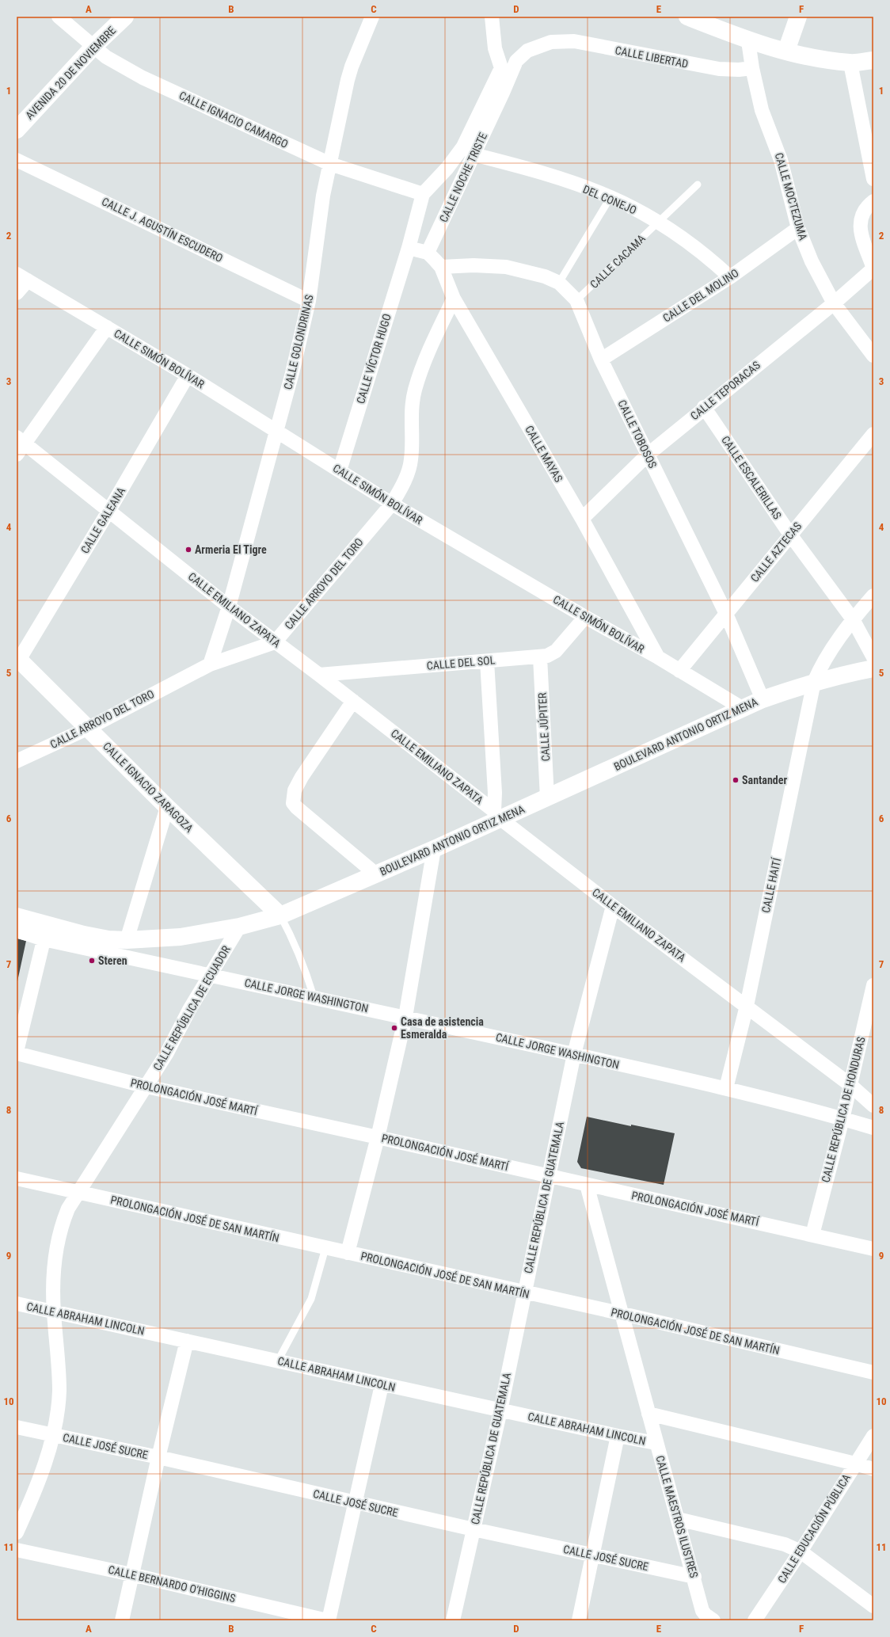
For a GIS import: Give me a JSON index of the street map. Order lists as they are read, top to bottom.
{
  "streets": {
    "main road": ["AVENIDA 20 DE NOVIEMBRE", "BOULEVARD ANTONIO ORTIZ MENA", "CALLE IGNACIO ZARAGOZA"],
    "street": [
      "CALLE LIBERTAD",
      "CALLE IGNACIO CAMARGO",
      "CALLE NOCHE TRISTE",
      "CALLE MOCTEZUMA",
      "DEL CONEJO",
      "CALLE J. AGUSTÍN ESCUDERO",
      "CALLE DEL MOLINO",
      "CALLE GOLONDRINAS",
      "CALLE SIMÓN BOLÍVAR",
      "CALLE VÍCTOR HUGO",
      "CALLE TEPORACAS",
      "CALLE TOBOSOS",
      "CALLE MAYAS",
      "CALLE ESCALERILLAS",
      "CALLE GALEANA",
      "CALLE AZTECAS",
      "CALLE ARROYO DEL TORO",
      "CALLE EMILIANO ZAPATA",
      "CALLE DEL SOL",
      "CALLE JÚPITER",
      "CALLE HAITÍ",
      "CALLE JORGE WASHINGTON",
      "CALLE REPÚBLICA DE ECUADOR",
      "PROLONGACIÓN JOSÉ MARTÍ",
      "CALLE REPÚBLICA DE HONDURAS",
      "CALLE REPÚBLICA DE GUATEMALA",
      "PROLONGACIÓN JOSÉ DE SAN MARTÍN",
      "CALLE ABRAHAM LINCOLN",
      "CALLE JOSÉ SUCRE",
      "CALLE MAESTROS ILUSTRES",
      "CALLE EDUCACIÓN PÚBLICA",
      "CALLE BERNARDO O'HIGGINS"
    ],
    "lane": ["CALLE CACAMA"]
  },
  "crossings": [
    ["CALLE LIBERTAD", "CALLE NOCHE TRISTE"],
    ["CALLE LIBERTAD", "CALLE MOCTEZUMA"],
    ["AVENIDA 20 DE NOVIEMBRE", "CALLE IGNACIO CAMARGO"],
    ["CALLE IGNACIO CAMARGO", "CALLE GOLONDRINAS"],
    ["CALLE IGNACIO CAMARGO", "CALLE VÍCTOR HUGO"],
    ["CALLE NOCHE TRISTE", "DEL CONEJO"],
    ["CALLE NOCHE TRISTE", "CALLE MAYAS"],
    ["CALLE MOCTEZUMA", "CALLE DEL MOLINO"],
    ["CALLE MOCTEZUMA", "CALLE TEPORACAS"],
    ["DEL CONEJO", "CALLE CACAMA"],
    ["DEL CONEJO", "CALLE DEL MOLINO"],
    ["CALLE J. AGUSTÍN ESCUDERO", "CALLE GOLONDRINAS"],
    ["CALLE CACAMA", "CALLE TOBOSOS"],
    ["CALLE DEL MOLINO", "CALLE TOBOSOS"],
    ["CALLE GOLONDRINAS", "CALLE SIMÓN BOLÍVAR"],
    ["CALLE GOLONDRINAS", "CALLE ARROYO DEL TORO"],
    ["CALLE GOLONDRINAS", "CALLE EMILIANO ZAPATA"],
    ["CALLE SIMÓN BOLÍVAR", "CALLE VÍCTOR HUGO"],
    ["CALLE SIMÓN BOLÍVAR", "CALLE MAYAS"],
    ["CALLE SIMÓN BOLÍVAR", "CALLE GALEANA"],
    ["CALLE SIMÓN BOLÍVAR", "CALLE AZTECAS"],
    ["CALLE SIMÓN BOLÍVAR", "CALLE ARROYO DEL TORO"],
    ["CALLE SIMÓN BOLÍVAR", "CALLE DEL SOL"],
    ["CALLE SIMÓN BOLÍVAR", "BOULEVARD ANTONIO ORTIZ MENA"],
    ["CALLE TEPORACAS", "CALLE TOBOSOS"],
    ["CALLE TEPORACAS", "CALLE MAYAS"],
    ["CALLE TEPORACAS", "CALLE ESCALERILLAS"],
    ["CALLE TOBOSOS", "CALLE MAYAS"],
    ["CALLE TOBOSOS", "CALLE AZTECAS"],
    ["CALLE TOBOSOS", "BOULEVARD ANTONIO ORTIZ MENA"],
    ["CALLE MAYAS", "CALLE ARROYO DEL TORO"],
    ["CALLE ESCALERILLAS", "CALLE AZTECAS"],
    ["CALLE ESCALERILLAS", "CALLE HAITÍ"],
    ["CALLE GALEANA", "CALLE EMILIANO ZAPATA"],
    ["CALLE GALEANA", "CALLE IGNACIO ZARAGOZA"],
    ["CALLE ARROYO DEL TORO", "CALLE EMILIANO ZAPATA"],
    ["CALLE ARROYO DEL TORO", "CALLE IGNACIO ZARAGOZA"],
    ["CALLE EMILIANO ZAPATA", "CALLE DEL SOL"],
    ["CALLE EMILIANO ZAPATA", "BOULEVARD ANTONIO ORTIZ MENA"],
    ["CALLE EMILIANO ZAPATA", "CALLE HAITÍ"],
    ["CALLE EMILIANO ZAPATA", "CALLE REPÚBLICA DE HONDURAS"],
    ["CALLE EMILIANO ZAPATA", "CALLE REPÚBLICA DE GUATEMALA"],
    ["CALLE DEL SOL", "CALLE JÚPITER"],
    ["CALLE JÚPITER", "BOULEVARD ANTONIO ORTIZ MENA"],
    ["BOULEVARD ANTONIO ORTIZ MENA", "CALLE IGNACIO ZARAGOZA"],
    ["BOULEVARD ANTONIO ORTIZ MENA", "CALLE HAITÍ"],
    ["BOULEVARD ANTONIO ORTIZ MENA", "CALLE JORGE WASHINGTON"],
    ["BOULEVARD ANTONIO ORTIZ MENA", "CALLE REPÚBLICA DE ECUADOR"],
    ["CALLE HAITÍ", "CALLE JORGE WASHINGTON"],
    ["CALLE JORGE WASHINGTON", "CALLE REPÚBLICA DE ECUADOR"],
    ["CALLE JORGE WASHINGTON", "CALLE REPÚBLICA DE HONDURAS"],
    ["CALLE JORGE WASHINGTON", "CALLE REPÚBLICA DE GUATEMALA"],
    ["CALLE REPÚBLICA DE ECUADOR", "PROLONGACIÓN JOSÉ MARTÍ"],
    ["CALLE REPÚBLICA DE ECUADOR", "PROLONGACIÓN JOSÉ DE SAN MARTÍN"],
    ["CALLE REPÚBLICA DE ECUADOR", "CALLE ABRAHAM LINCOLN"],
    ["CALLE REPÚBLICA DE ECUADOR", "CALLE JOSÉ SUCRE"],
    ["PROLONGACIÓN JOSÉ MARTÍ", "CALLE REPÚBLICA DE HONDURAS"],
    ["PROLONGACIÓN JOSÉ MARTÍ", "CALLE REPÚBLICA DE GUATEMALA"],
    ["PROLONGACIÓN JOSÉ MARTÍ", "CALLE MAESTROS ILUSTRES"],
    ["CALLE REPÚBLICA DE GUATEMALA", "PROLONGACIÓN JOSÉ DE SAN MARTÍN"],
    ["CALLE REPÚBLICA DE GUATEMALA", "CALLE ABRAHAM LINCOLN"],
    ["CALLE REPÚBLICA DE GUATEMALA", "CALLE JOSÉ SUCRE"],
    ["PROLONGACIÓN JOSÉ DE SAN MARTÍN", "CALLE MAESTROS ILUSTRES"],
    ["CALLE ABRAHAM LINCOLN", "CALLE MAESTROS ILUSTRES"],
    ["CALLE JOSÉ SUCRE", "CALLE MAESTROS ILUSTRES"]
  ],
  "places": [
    "Armeria El Tigre",
    "Santander",
    "Steren",
    "Casa de asistencia Esmeralda"
  ],
  "grid": {
    "columns": [
      "A",
      "B",
      "C",
      "D",
      "E",
      "F"
    ],
    "rows": [
      "1",
      "2",
      "3",
      "4",
      "5",
      "6",
      "7",
      "8",
      "9",
      "10",
      "11"
    ]
  }
}
